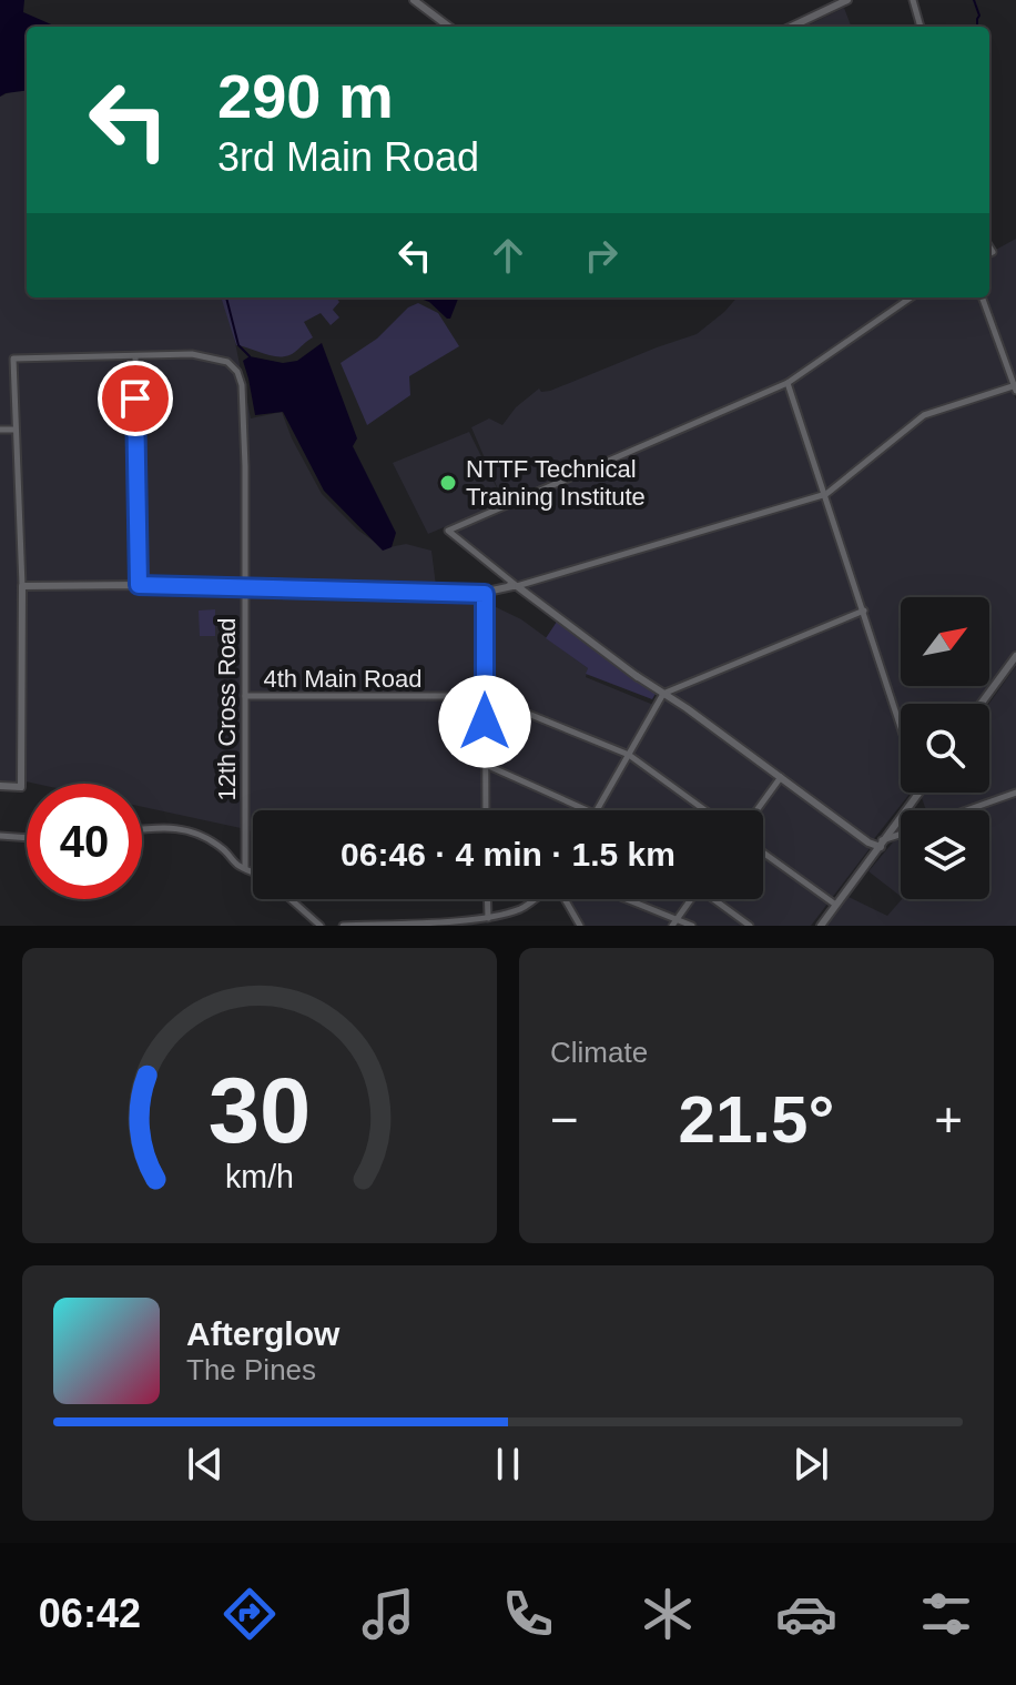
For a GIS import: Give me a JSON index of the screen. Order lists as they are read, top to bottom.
{
  "streets": {
    "street": ["4th Main Road", "12th Cross Road"]
  },
  "crossings": [
    ["4th Main Road", "12th Cross Road"]
  ],
  "places": ["NTTF Technical Training Institute"],
  "north": "top right",
  "page": {
    "turn": ["290 m", "3rd Main Road"],
    "limit": "40",
    "trip": "06:46 · 4 min · 1.5 km",
    "tile": "Climate",
    "heat": ["−", "21.5°", "+"],
    "song": ["Afterglow", "The Pines"],
    "tabs": "06:42",
    "gauge": ["30", "km/h"]
  }
}
